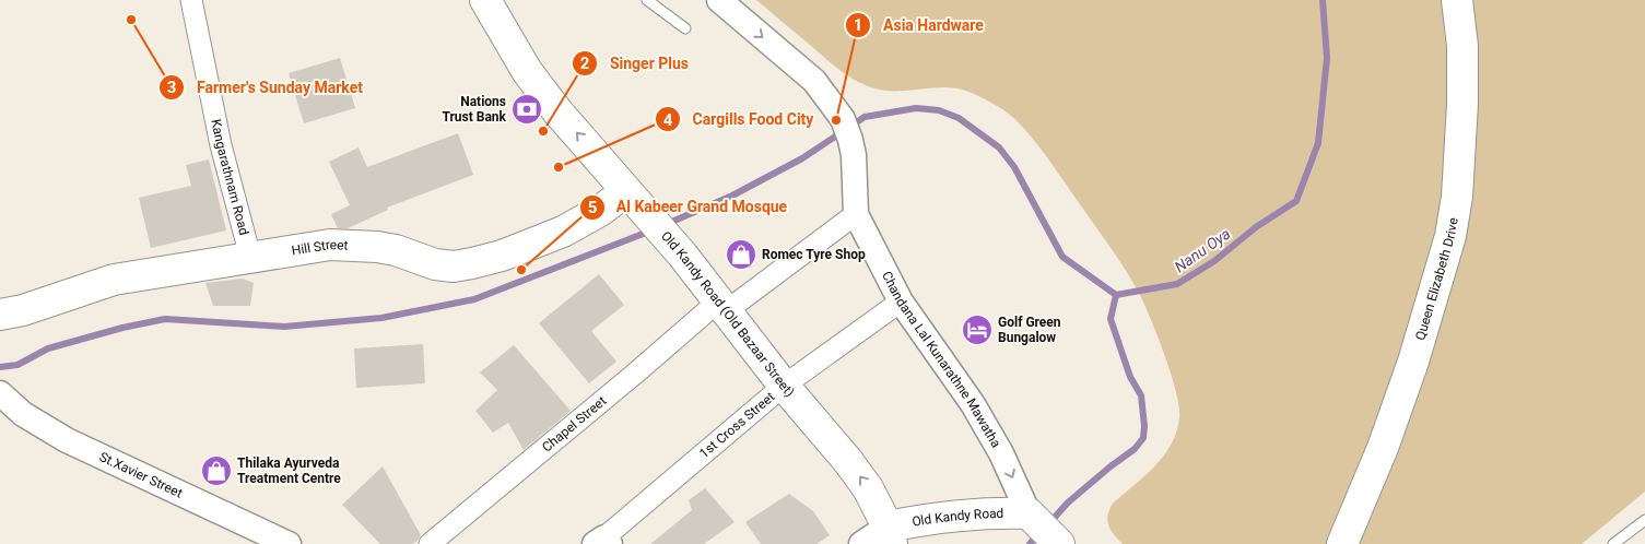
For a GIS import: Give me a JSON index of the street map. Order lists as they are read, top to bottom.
{
  "streets": {
    "main road": [
      "Hill Street",
      "Queen Elizabeth Drive",
      "Old Kandy Road (Old Bazaar Street)",
      "Old Kandy Road"
    ],
    "street": [
      "Kangarathnam Road",
      "Chandana Lal Kunarathne Mawatha",
      "Chapel Street",
      "1st Cross Street",
      "St.Xavier Street"
    ]
  },
  "crossings": [
    ["Kangarathnam Road", "Hill Street"],
    ["Hill Street", "Old Kandy Road (Old Bazaar Street)"],
    ["Old Kandy Road (Old Bazaar Street)", "Chapel Street"],
    ["Old Kandy Road (Old Bazaar Street)", "1st Cross Street"],
    ["Old Kandy Road (Old Bazaar Street)", "Old Kandy Road"],
    ["Chandana Lal Kunarathne Mawatha", "Chapel Street"],
    ["Chandana Lal Kunarathne Mawatha", "1st Cross Street"],
    ["Chandana Lal Kunarathne Mawatha", "Old Kandy Road"]
  ],
  "one_way": ["Old Kandy Road (Old Bazaar Street)", "Chandana Lal Kunarathne Mawatha"],
  "water": ["Nanu Oya"],
  "places": {
    "other": [
      "Farmer's Sunday Market",
      "Asia Hardware",
      "Singer Plus",
      "Cargills Food City",
      "Al Kabeer Grand Mosque"
    ],
    "bank": ["Nations Trust Bank"],
    "shop": ["Romec Tyre Shop", "Thilaka Ayurveda Treatment Centre"],
    "hotel": ["Golf Green Bungalow"]
  }
}
